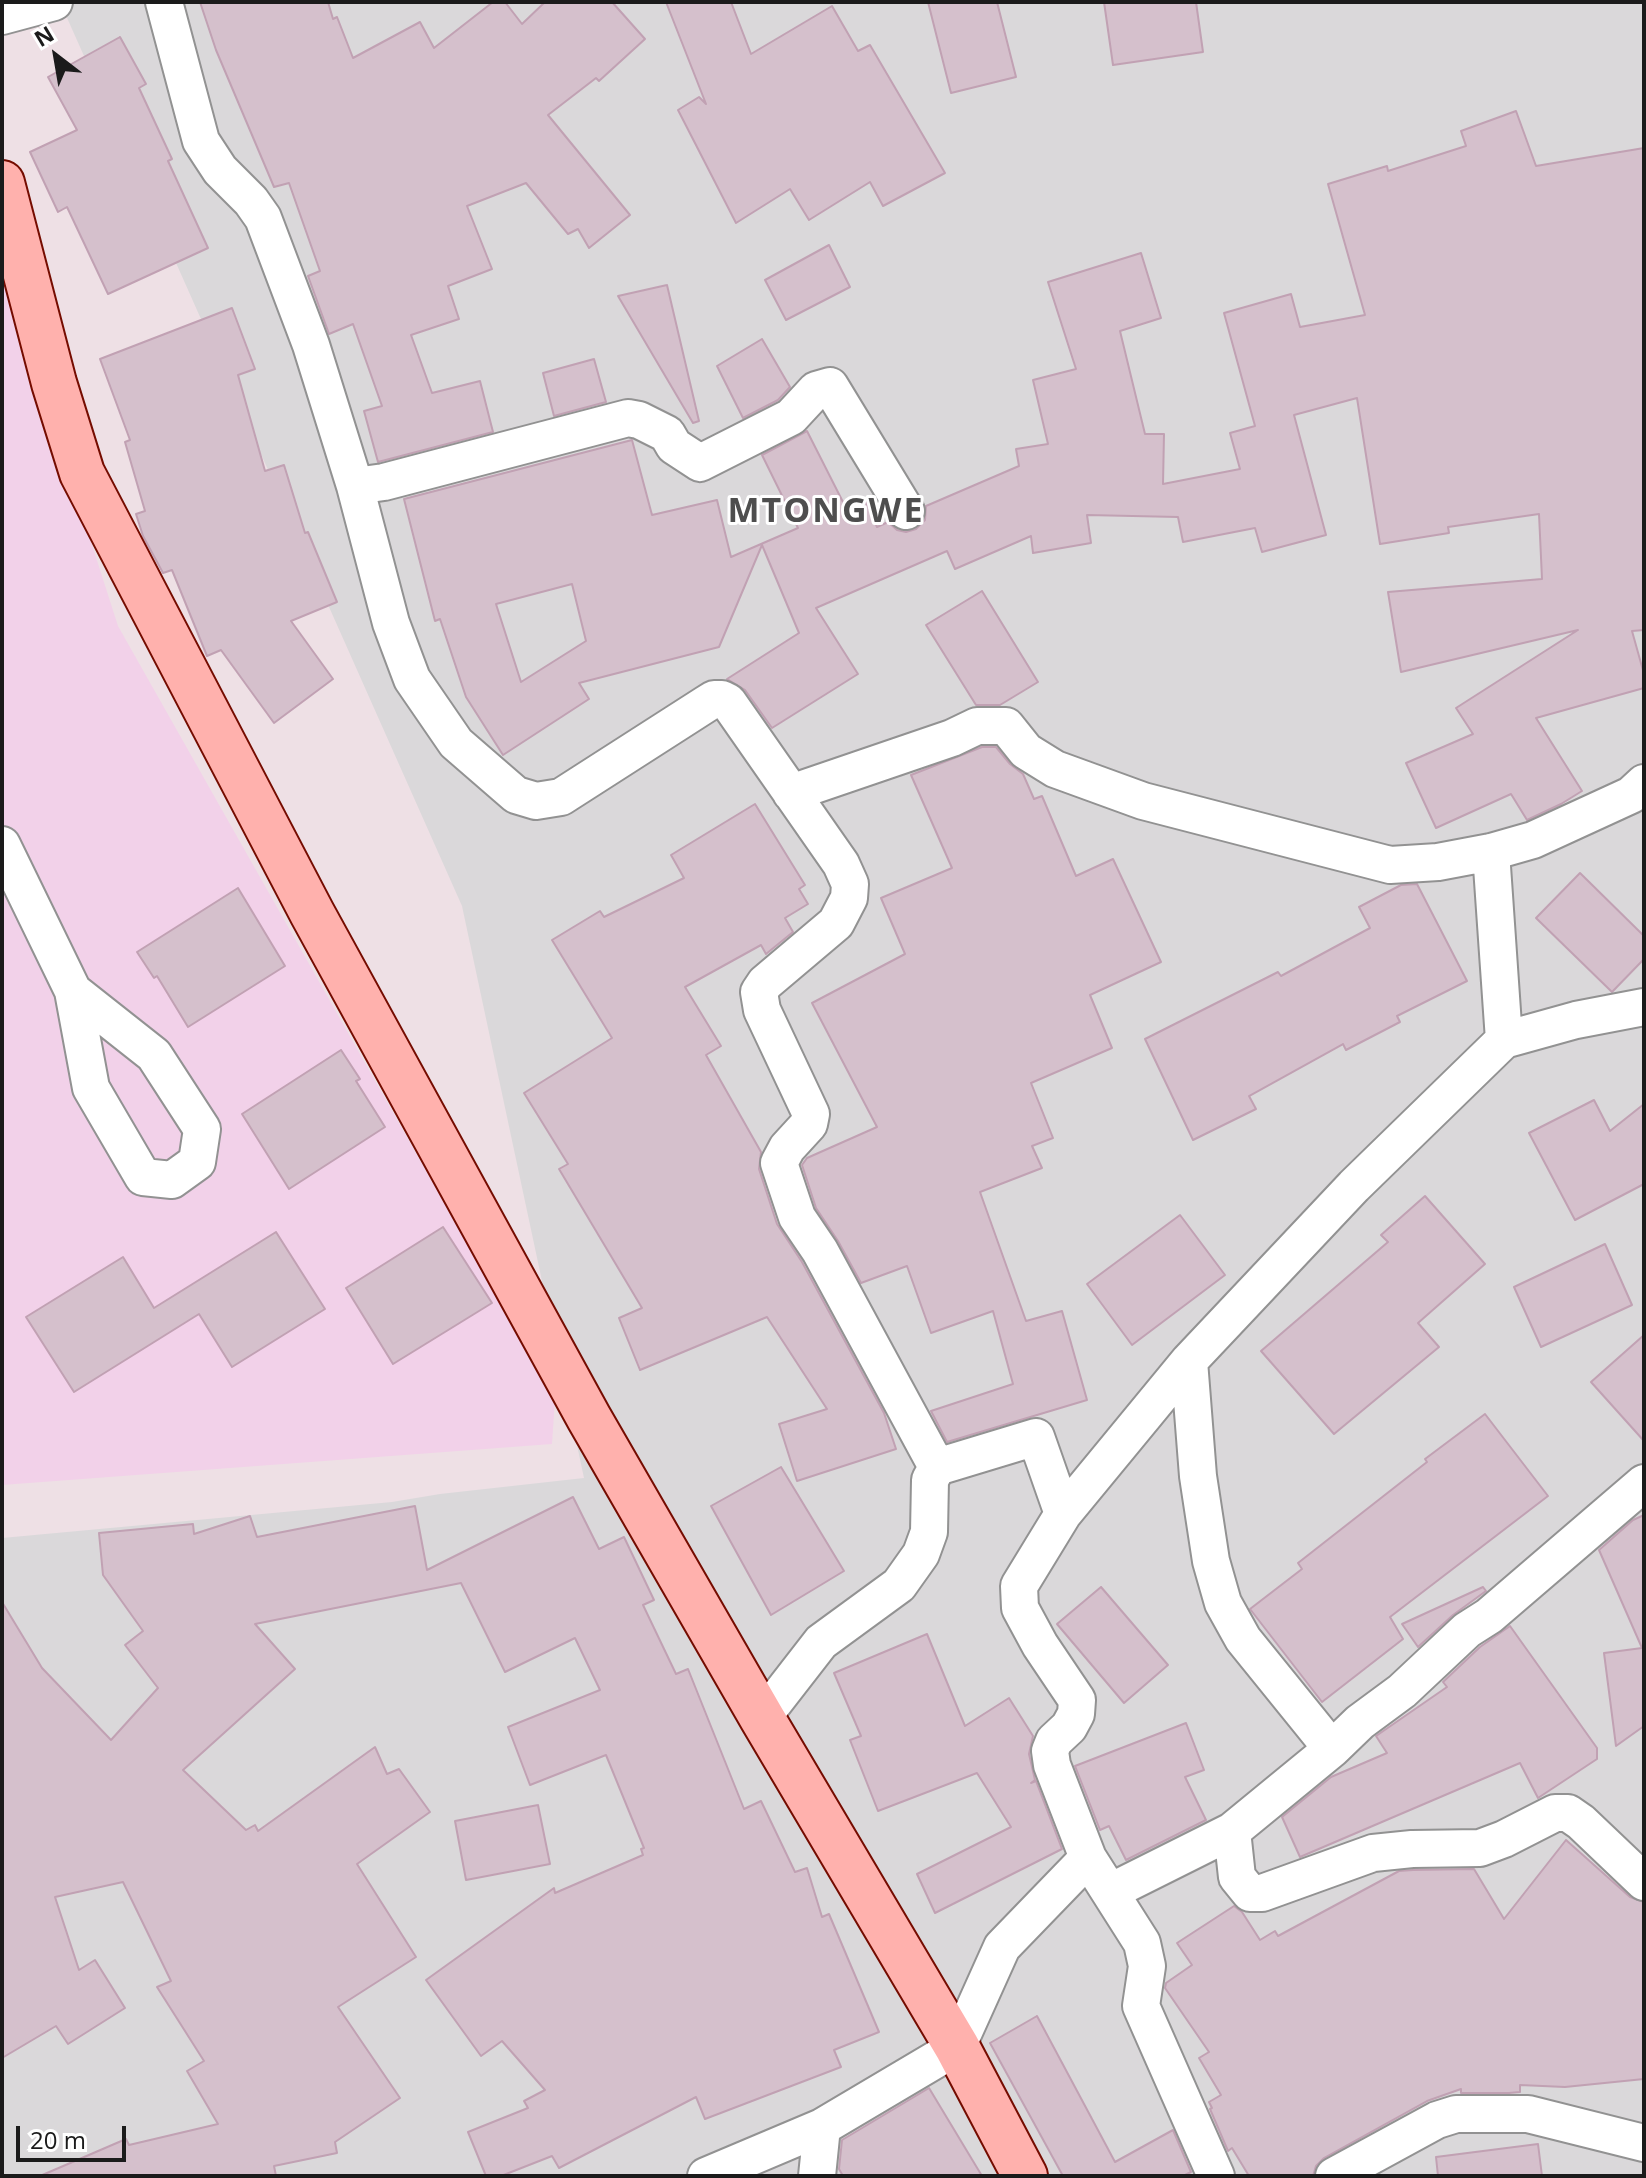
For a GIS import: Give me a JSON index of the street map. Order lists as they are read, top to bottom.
{
  "districts": ["MTONGWE"],
  "scale_bar": "20 m",
  "north": "top left"
}
